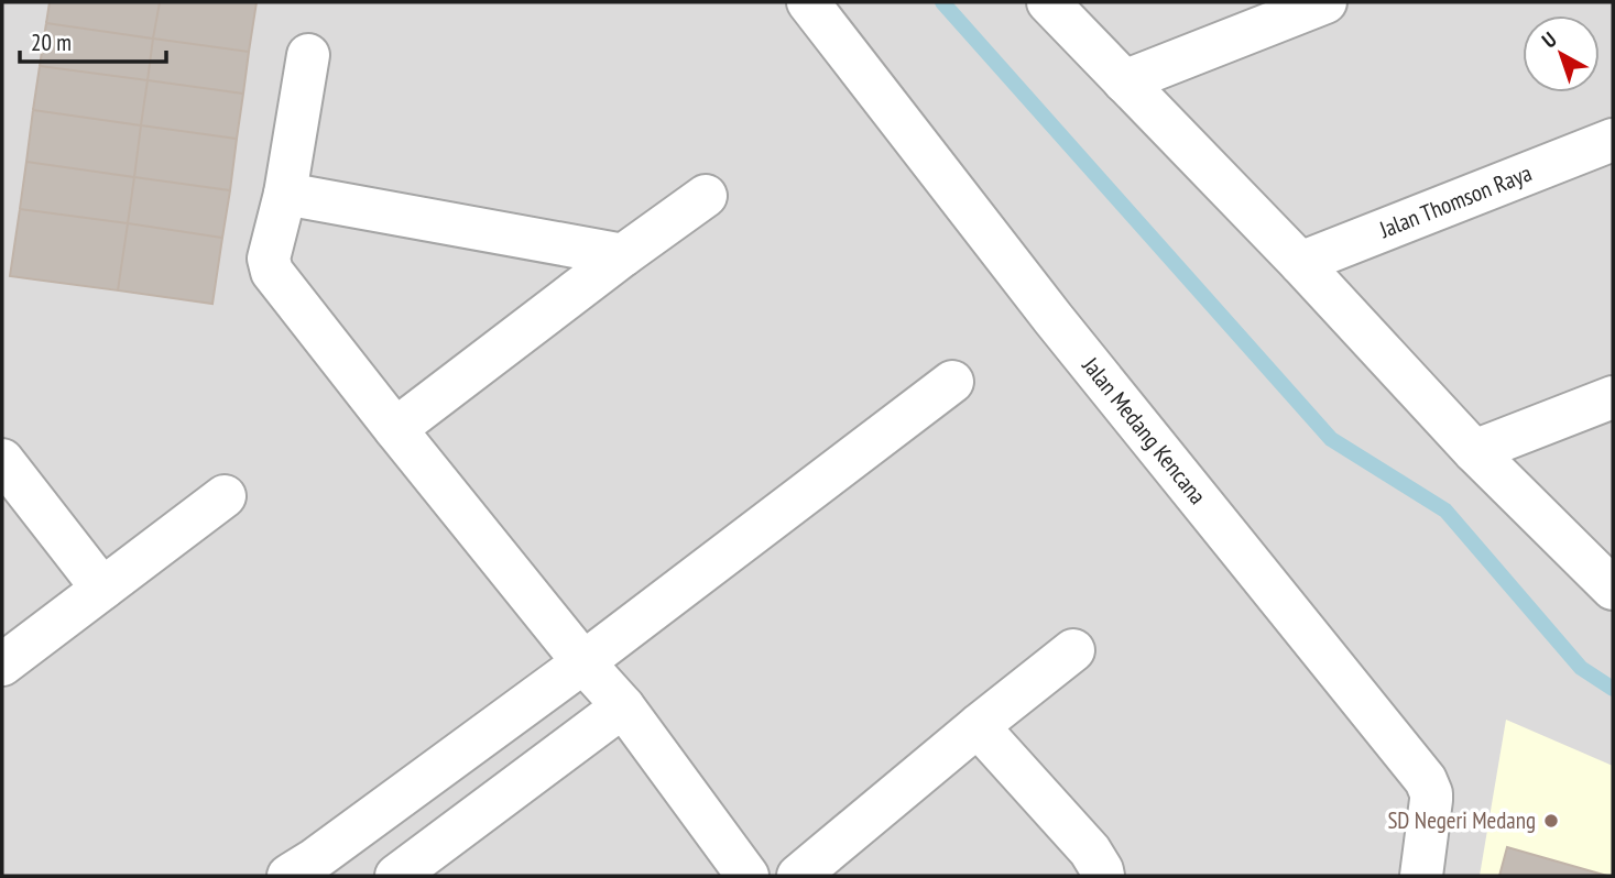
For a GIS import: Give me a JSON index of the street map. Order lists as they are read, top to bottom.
{
  "streets": {
    "street": ["Jalan Thomson Raya", "Jalan Medang Kencana"]
  },
  "places": ["SD Negeri Medang"],
  "scale_bar": "20 m",
  "north": "top left"
}
